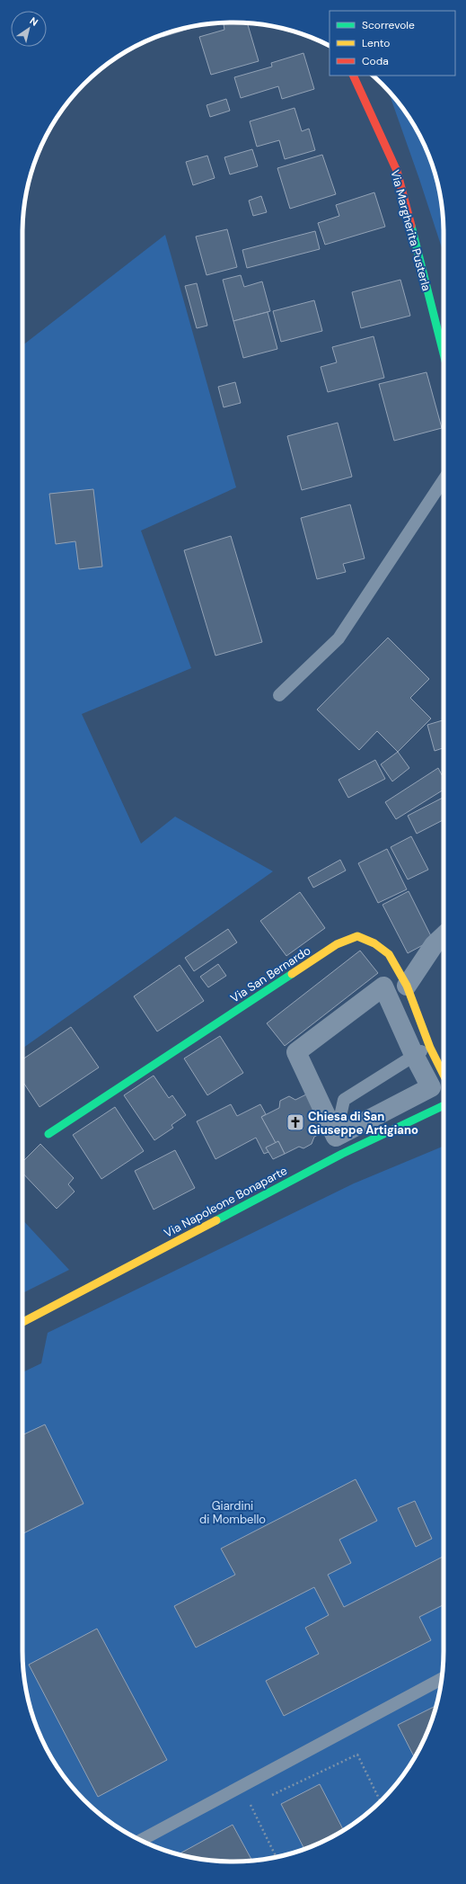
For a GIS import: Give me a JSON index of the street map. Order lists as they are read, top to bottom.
{
  "streets": {
    "street": ["Via Margherita Pusterla", "Via San Bernardo", "Via Napoleone Bonaparte"]
  },
  "parks": ["Giardini di Mombello"],
  "places": {
    "church": ["Chiesa di San Giuseppe Artigiano"]
  },
  "legend": ["Scorrevole", "Lento", "Coda"],
  "north": "top right"
}
